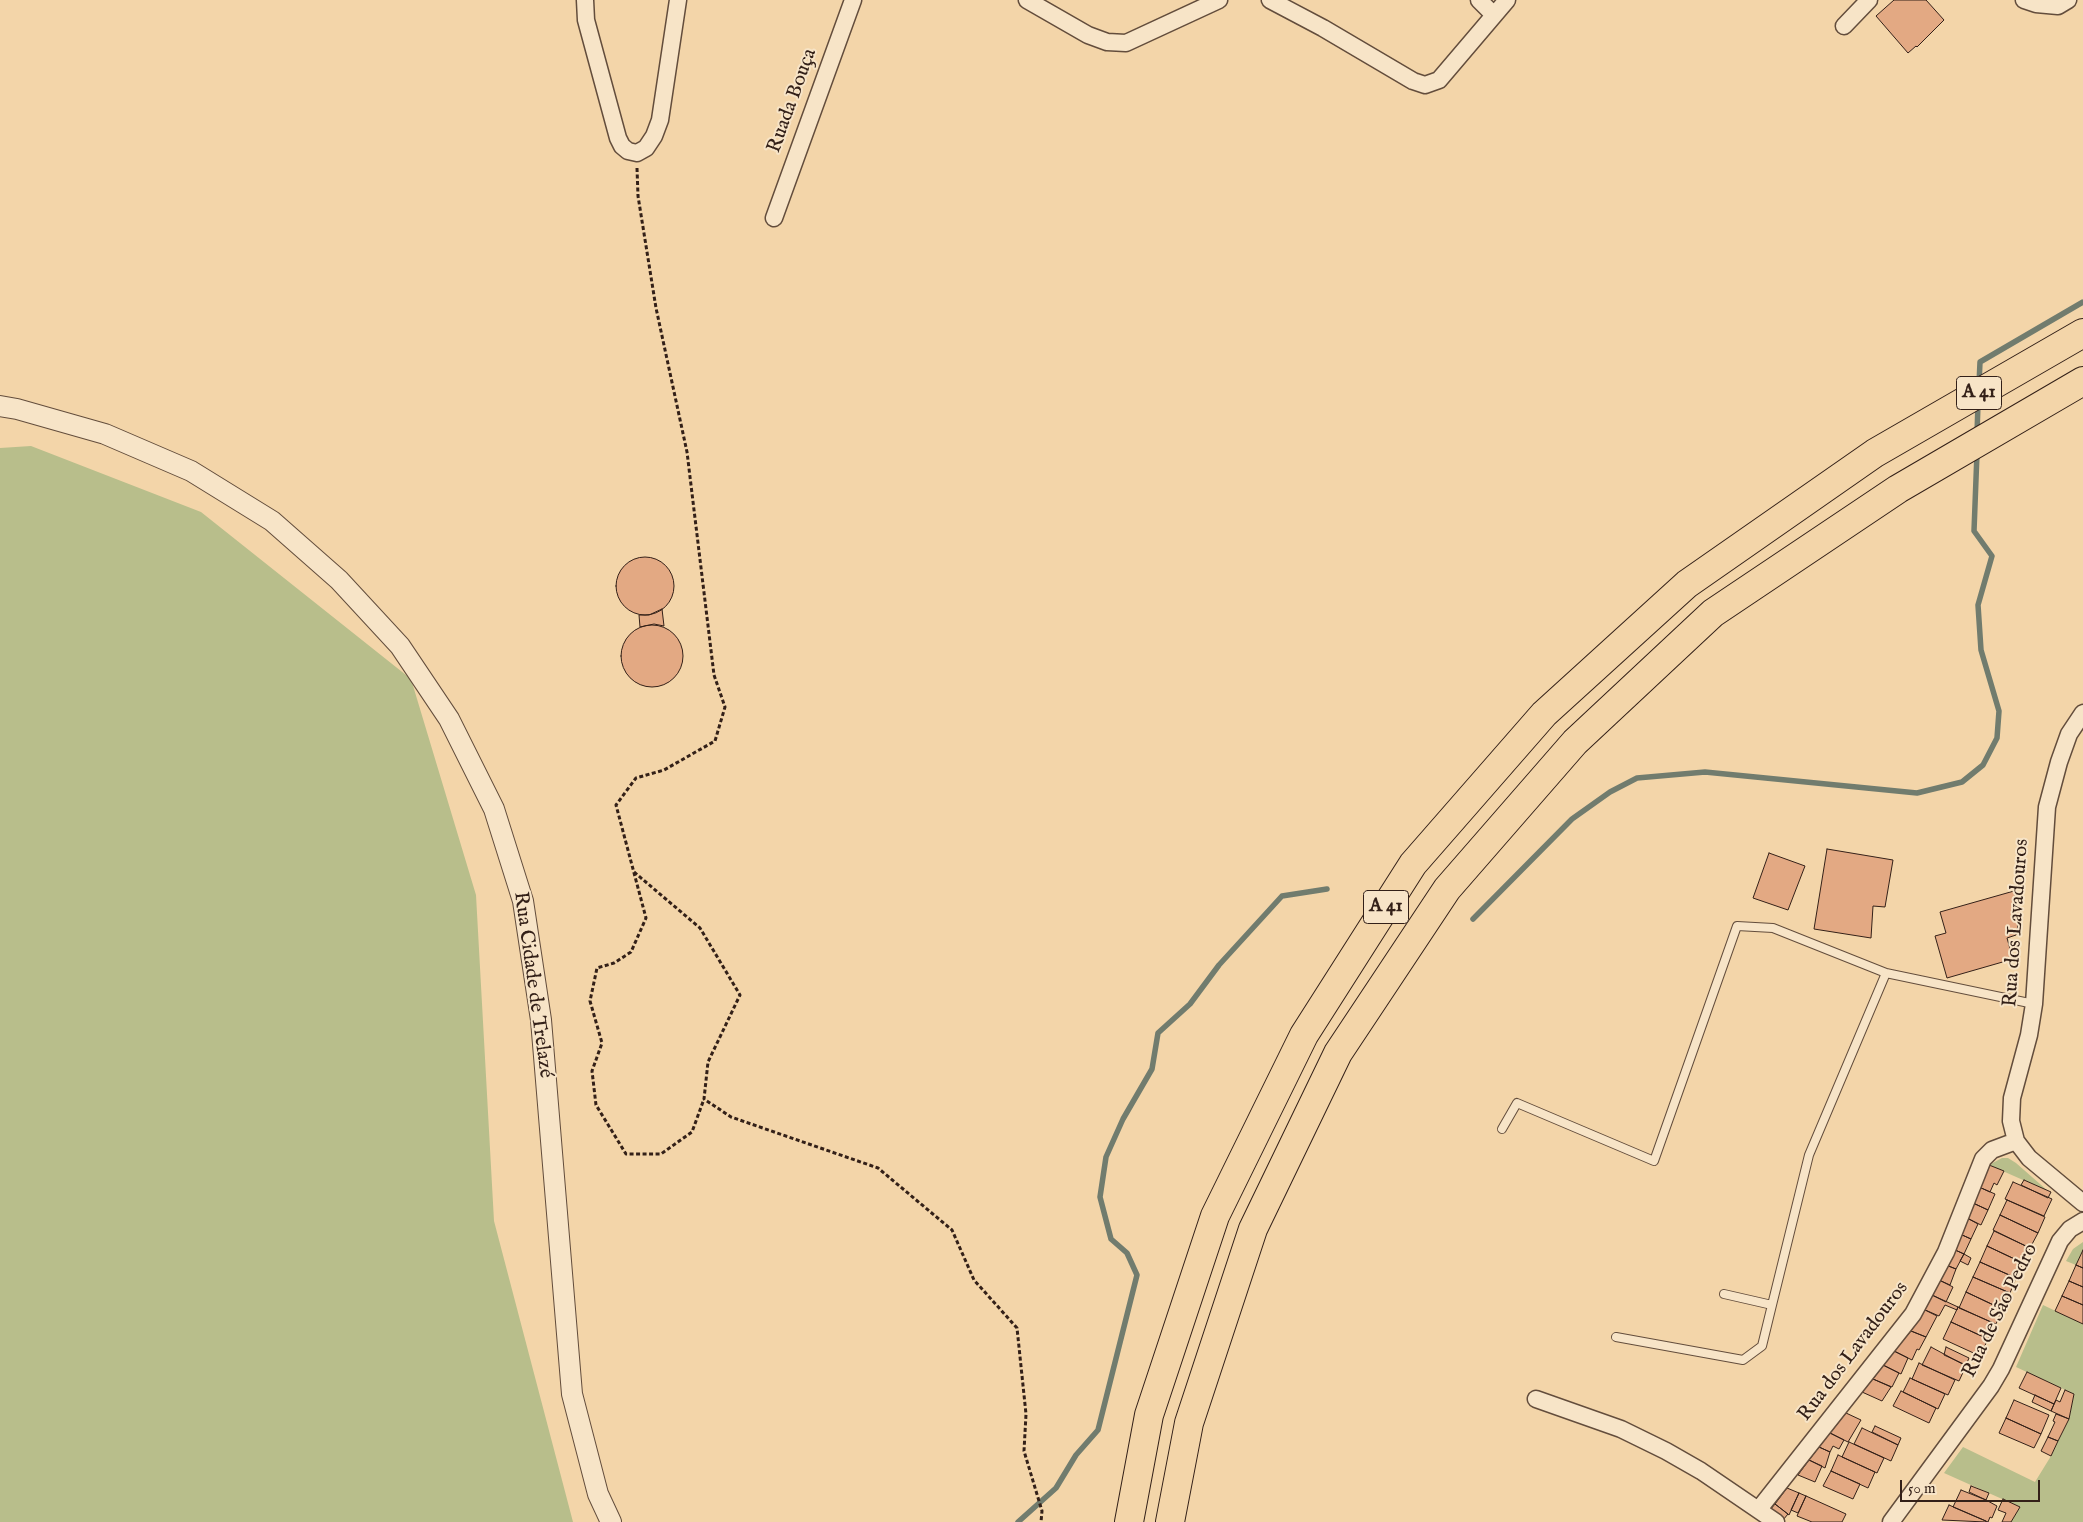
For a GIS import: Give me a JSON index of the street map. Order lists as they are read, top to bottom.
{
  "streets": {
    "highway": ["A 41"],
    "street": [
      "Ruada Bouça",
      "Rua dos Lavadouros",
      "Rua Cidade de Trelazé",
      "Rua de São Pedro"
    ]
  },
  "scale_bar": "50 m"
}
